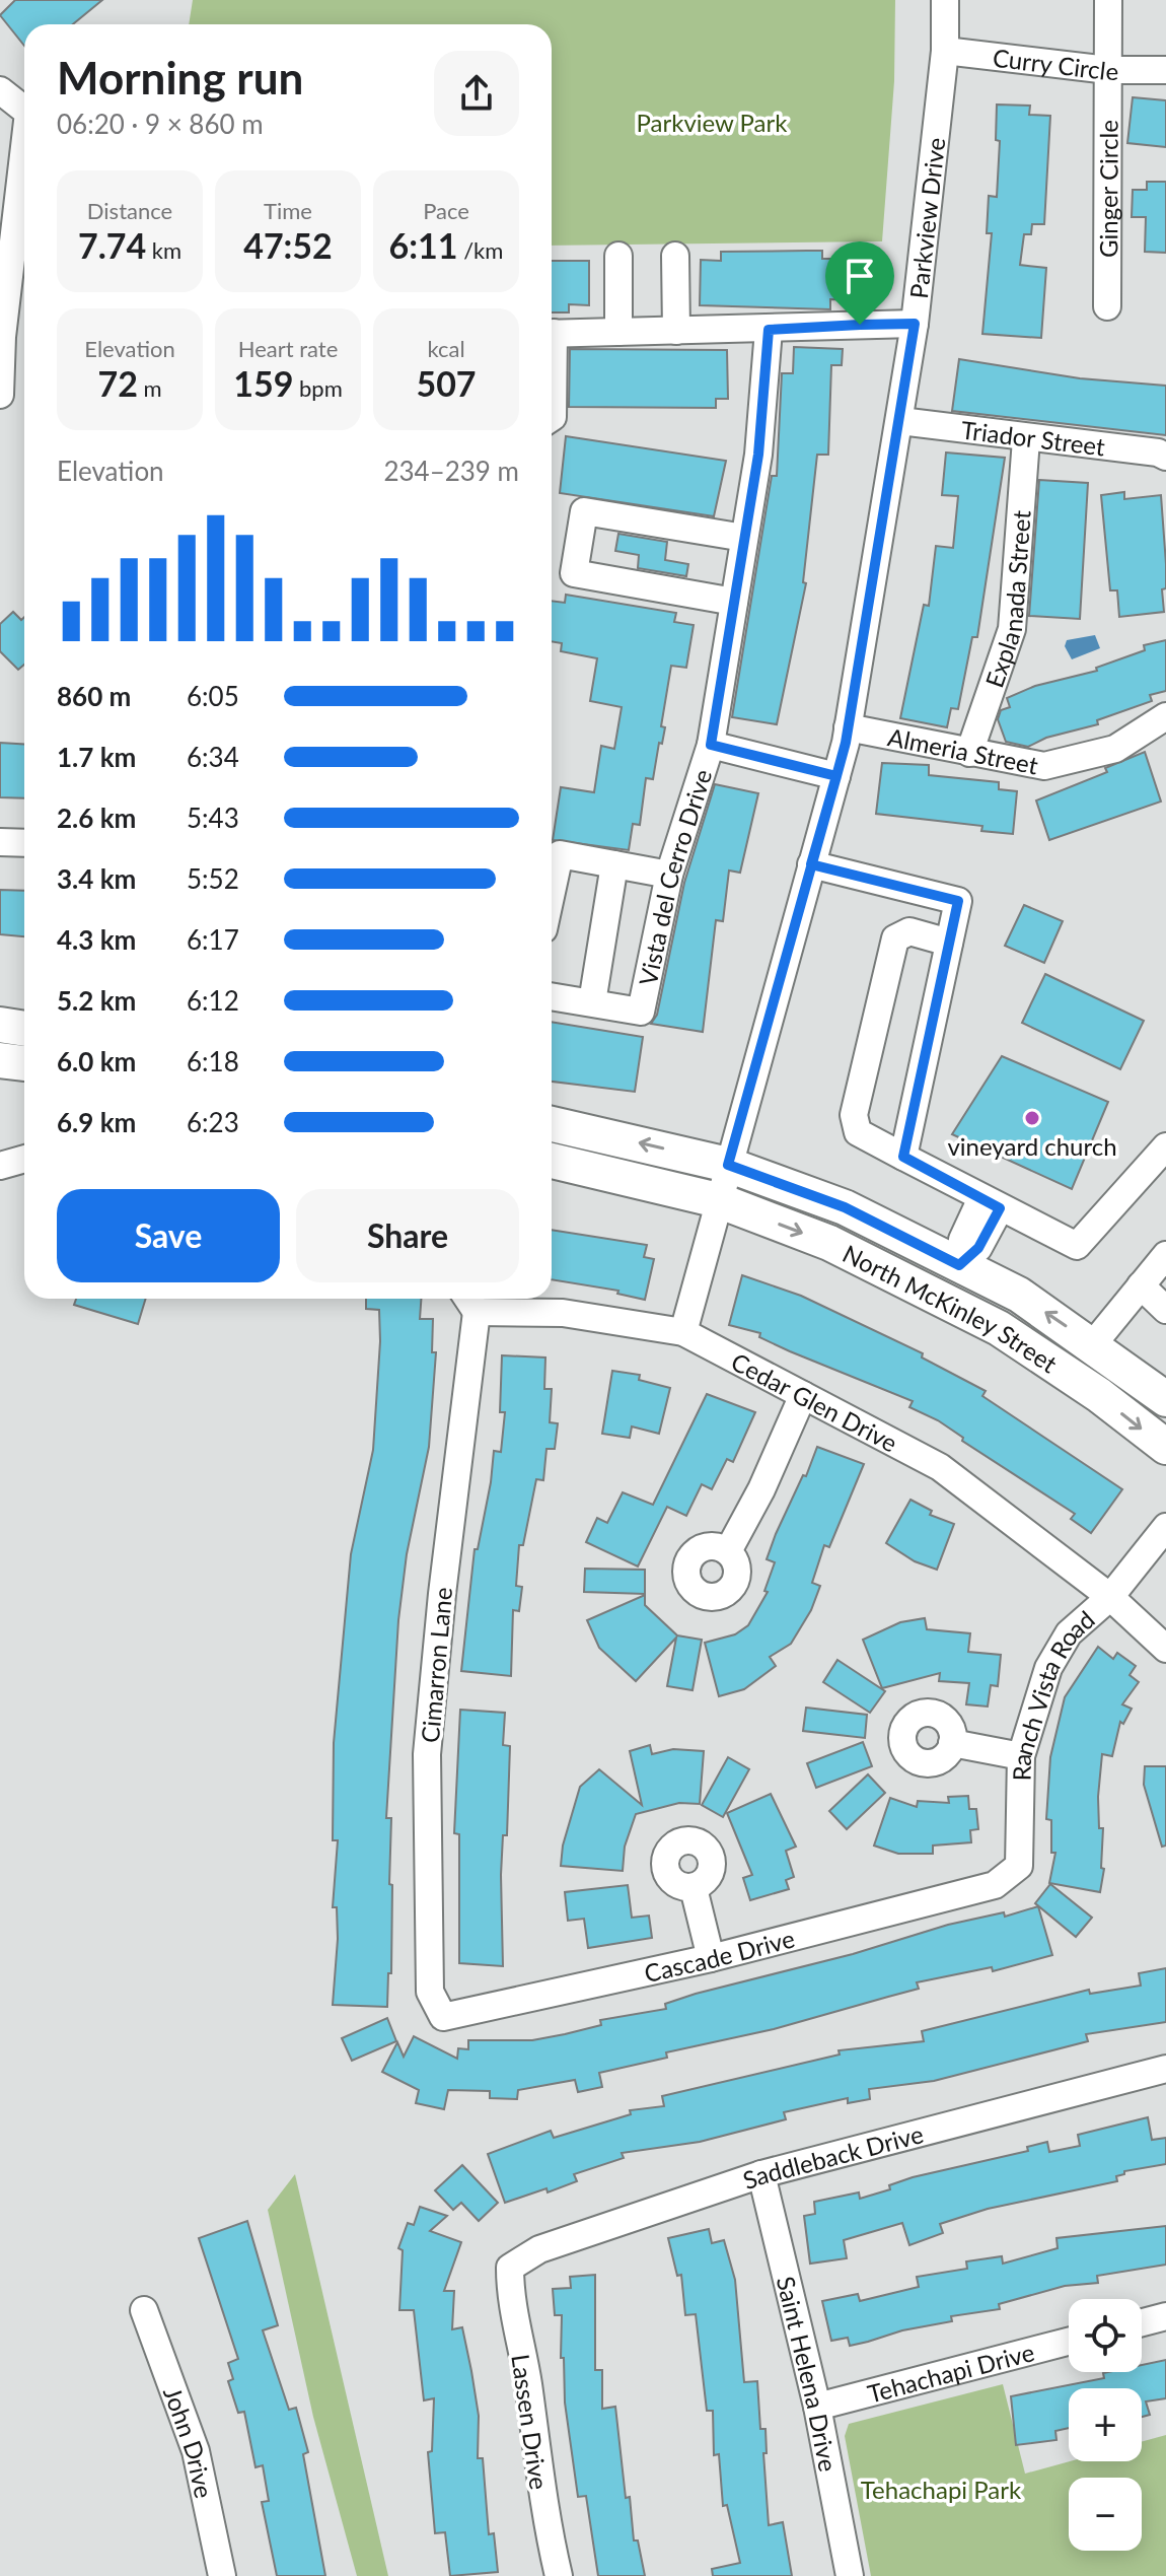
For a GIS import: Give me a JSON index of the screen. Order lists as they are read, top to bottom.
{
  "streets": {
    "main road": ["North McKinley Street"],
    "street": [
      "Curry Circle",
      "Ginger Circle",
      "Parkview Drive",
      "Triador Street",
      "Explanada Street",
      "Almeria Street",
      "Vista del Cerro Drive",
      "Cedar Glen Drive",
      "Cimarron Lane",
      "Ranch Vista Road",
      "Cascade Drive",
      "Saddleback Drive",
      "Tehachapi Drive",
      "Saint Helena Drive",
      "Lassen Drive",
      "John Drive"
    ]
  },
  "crossings": [
    ["Curry Circle", "Ginger Circle"],
    ["Curry Circle", "Parkview Drive"],
    ["Parkview Drive", "Triador Street"],
    ["Parkview Drive", "Almeria Street"],
    ["Parkview Drive", "Vista del Cerro Drive"],
    ["Parkview Drive", "North McKinley Street"],
    ["Parkview Drive", "Cedar Glen Drive"],
    ["Triador Street", "Explanada Street"],
    ["Explanada Street", "Almeria Street"],
    ["Cedar Glen Drive", "Cimarron Lane"],
    ["Cedar Glen Drive", "Ranch Vista Road"],
    ["Cimarron Lane", "Cascade Drive"],
    ["Ranch Vista Road", "Cascade Drive"],
    ["Saddleback Drive", "Saint Helena Drive"],
    ["Saddleback Drive", "Lassen Drive"],
    ["Tehachapi Drive", "Saint Helena Drive"]
  ],
  "parks": ["Parkview Park", "Tehachapi Park"],
  "places": ["vineyard church"],
  "page": {
    "heading": ["Morning run", "06:20 · 9 × 860 m"],
    "stats": [
      ["Distance", "7.74 km"],
      ["Time", "47:52"],
      ["Pace", "6:11 /km"],
      ["Elevation", "72 m"],
      ["Heart rate", "159 bpm"],
      ["kcal", "507"]
    ],
    "chart": ["Elevation", "234–239 m"],
    "list": [
      {
        "name": "860 m",
        "note": "6:05"
      },
      {
        "name": "1.7 km",
        "note": "6:34"
      },
      {
        "name": "2.6 km",
        "note": "5:43"
      },
      {
        "name": "3.4 km",
        "note": "5:52"
      },
      {
        "name": "4.3 km",
        "note": "6:17"
      },
      {
        "name": "5.2 km",
        "note": "6:12"
      },
      {
        "name": "6.0 km",
        "note": "6:18"
      },
      {
        "name": "6.9 km",
        "note": "6:23"
      }
    ],
    "buttons": ["Save", "Share"],
    "map_buttons": ["+", "−"]
  }
}
